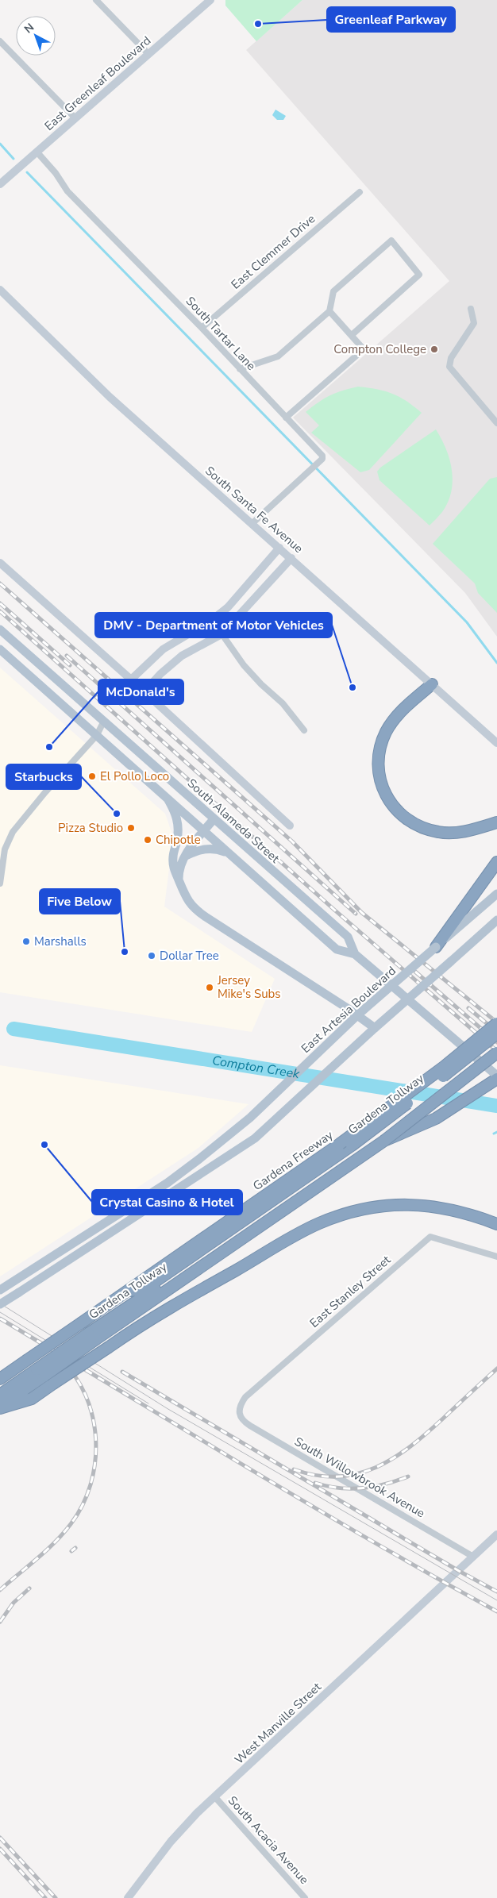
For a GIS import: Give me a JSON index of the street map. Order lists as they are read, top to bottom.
{
  "streets": {
    "highway": ["Gardena Tollway", "Gardena Freeway"],
    "main road": ["South Alameda Street", "East Artesia Boulevard"],
    "street": [
      "East Greenleaf Boulevard",
      "East Clemmer Drive",
      "South Tartar Lane",
      "South Santa Fe Avenue",
      "East Stanley Street",
      "South Willowbrook Avenue",
      "West Manville Street",
      "South Acacia Avenue"
    ]
  },
  "crossings": [
    ["East Greenleaf Boulevard", "South Tartar Lane"],
    ["East Clemmer Drive", "South Tartar Lane"],
    ["South Tartar Lane", "South Santa Fe Avenue"],
    ["Gardena Tollway", "Gardena Freeway"],
    ["East Stanley Street", "South Willowbrook Avenue"],
    ["South Willowbrook Avenue", "West Manville Street"],
    ["West Manville Street", "South Acacia Avenue"]
  ],
  "water": ["Compton Creek"],
  "places": [
    "Greenleaf Parkway",
    "Compton College",
    "DMV - Department of Motor Vehicles",
    "McDonald's",
    "El Pollo Loco",
    "Starbucks",
    "Pizza Studio",
    "Chipotle",
    "Marshalls",
    "Five Below",
    "Dollar Tree",
    "Jersey Mike's Subs",
    "Crystal Casino & Hotel"
  ],
  "north": "top left"
}
